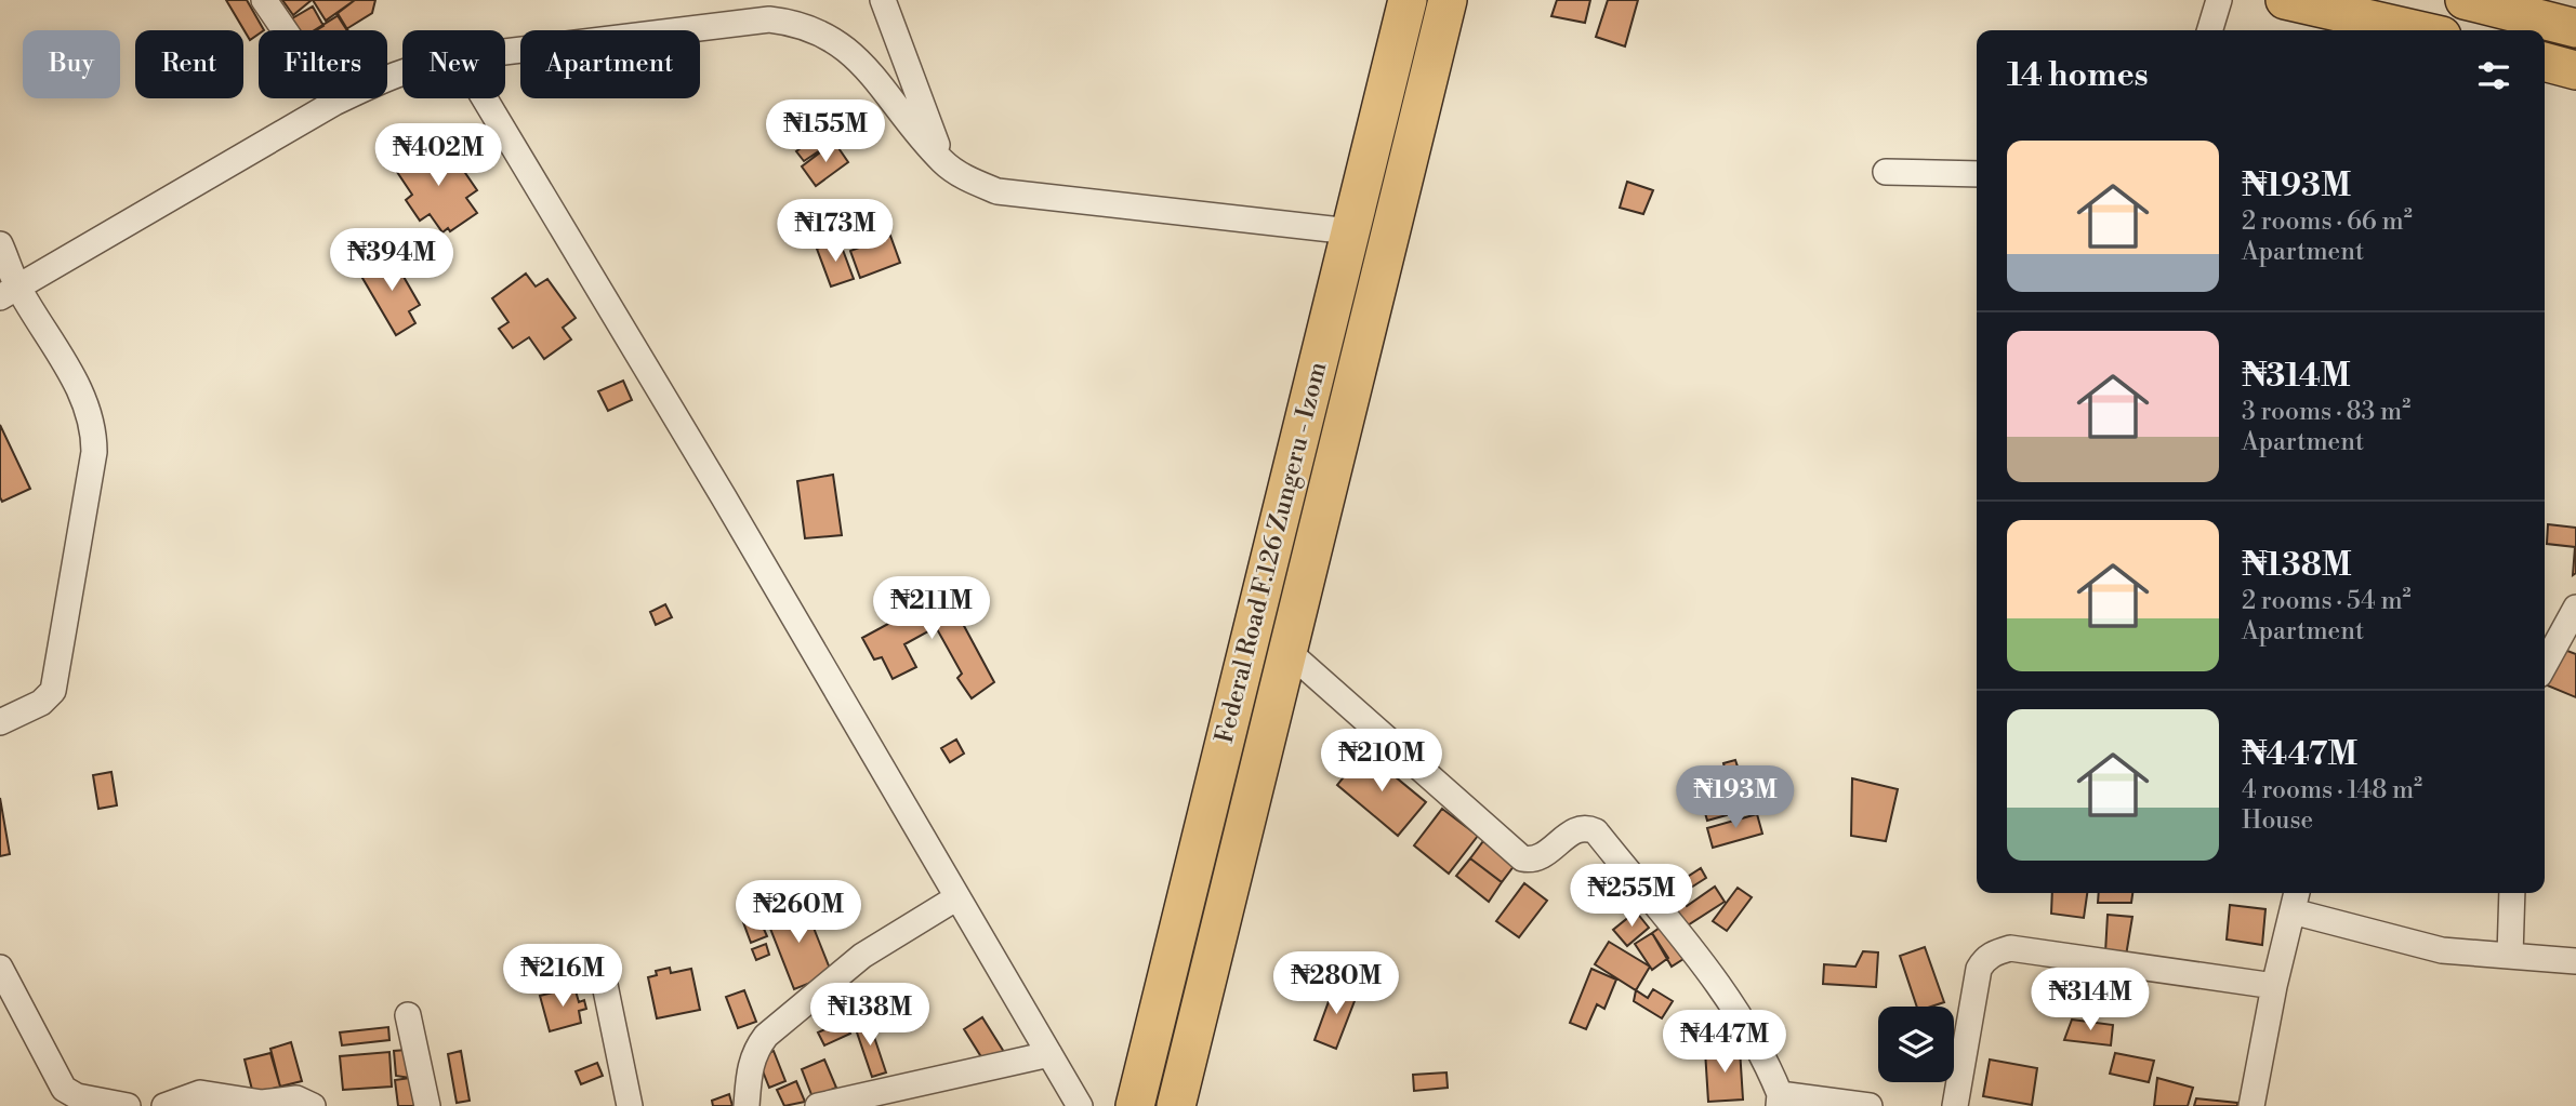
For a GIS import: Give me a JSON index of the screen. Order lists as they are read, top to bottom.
{
  "streets": {
    "main road": ["Federal Road F.126 Zungeru - Izom"]
  },
  "page": {
    "chip": [
      "Buy",
      "Rent",
      "Filters",
      "New",
      "Apartment"
    ],
    "heading": "14 homes",
    "price": [
      "₦155M",
      "₦402M",
      "₦173M",
      "₦394M",
      "₦211M",
      "₦210M",
      "₦193M",
      "₦255M",
      "₦260M",
      "₦216M",
      "₦280M",
      "₦314M",
      "₦138M",
      "₦447M"
    ],
    "list": [
      {
        "name": "₦193M",
        "note": "2 rooms · 66 m² · Apartment"
      },
      {
        "name": "₦314M",
        "note": "3 rooms · 83 m² · Apartment"
      },
      {
        "name": "₦138M",
        "note": "2 rooms · 54 m² · Apartment"
      },
      {
        "name": "₦447M",
        "note": "4 rooms · 148 m² · House"
      }
    ]
  }
}
